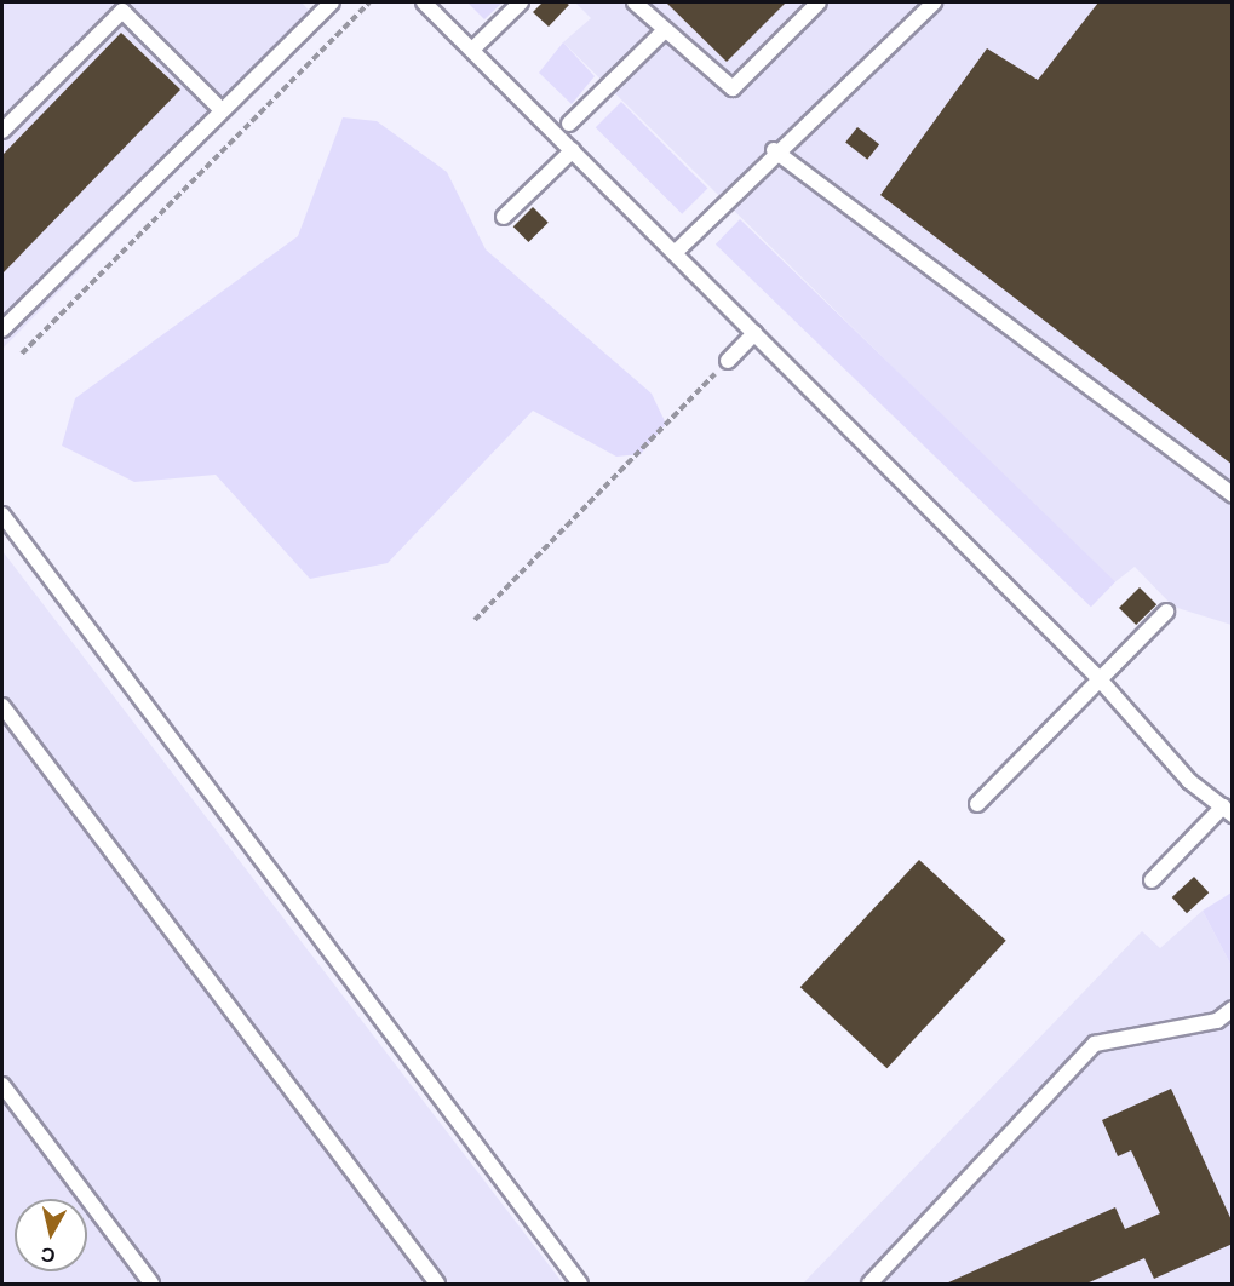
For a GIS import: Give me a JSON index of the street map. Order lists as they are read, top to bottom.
{
  "north": "bottom"
}
